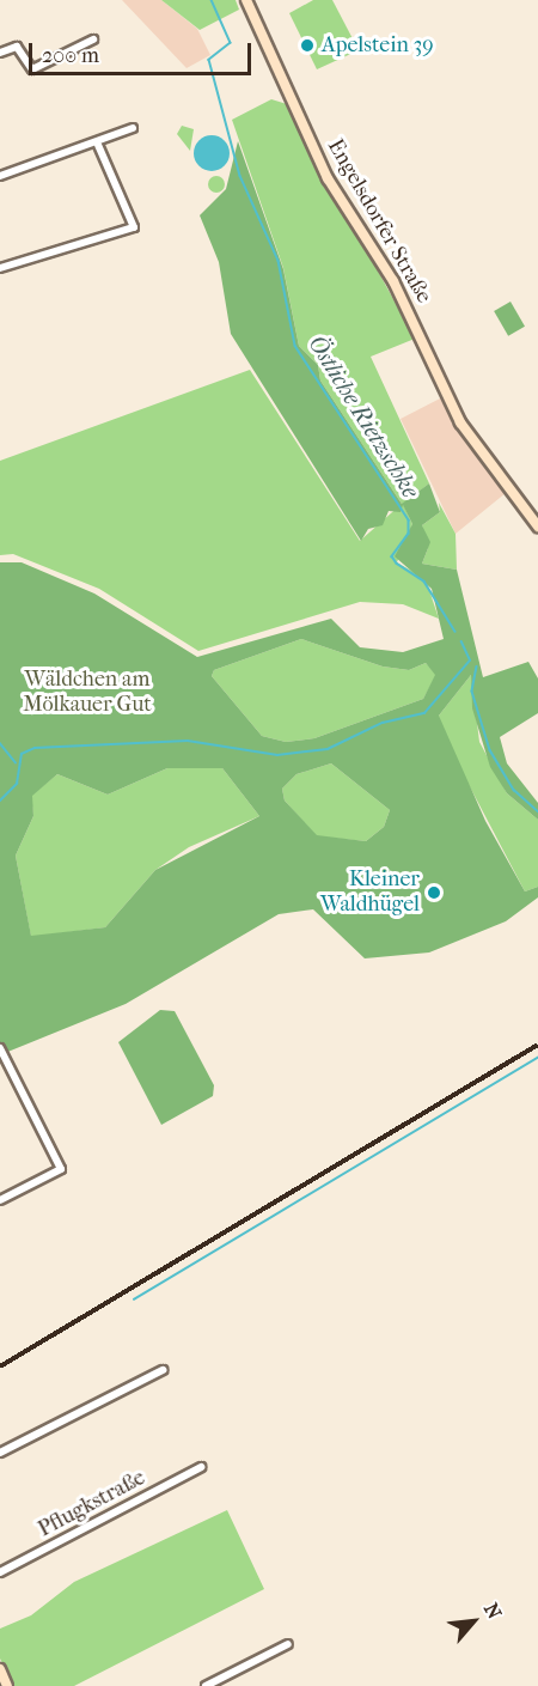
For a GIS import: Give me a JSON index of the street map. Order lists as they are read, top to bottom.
{
  "streets": {
    "main road": ["Engelsdorfer Straße"],
    "street": ["Pflugkstraße"]
  },
  "water": ["Östliche Rietzschke"],
  "parks": ["Wäldchen am Mölkauer Gut"],
  "places": ["Apelstein 39", "Kleiner Waldhügel"],
  "scale_bar": "200 m",
  "north": "top right"
}
